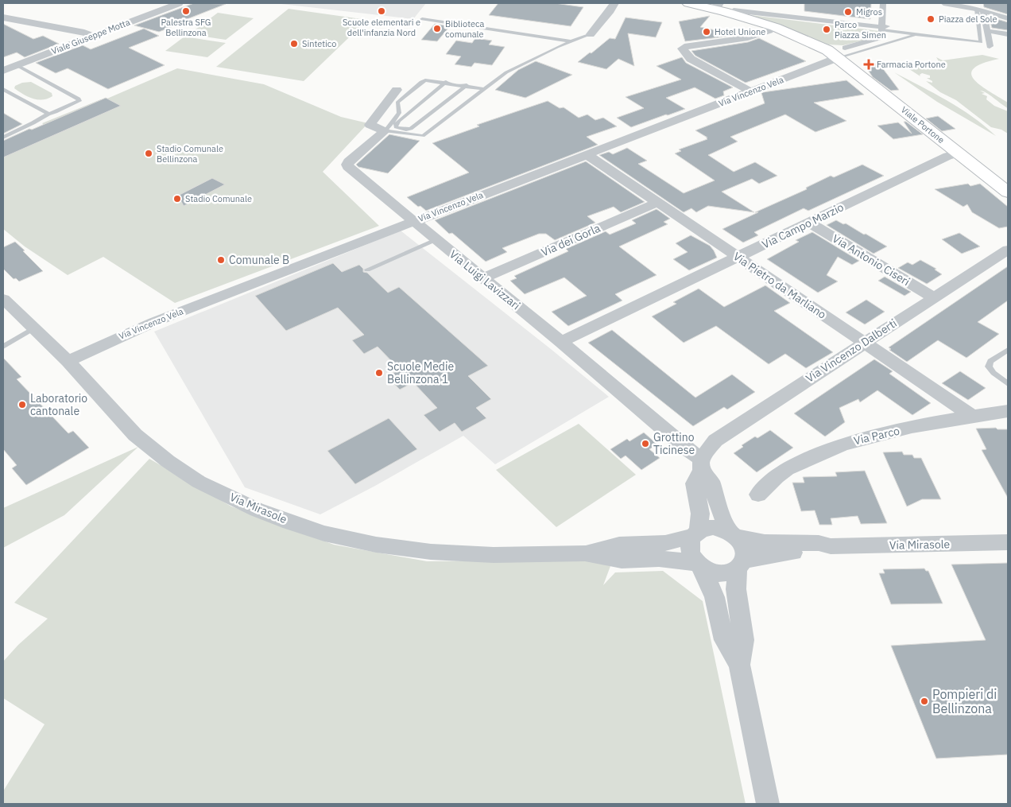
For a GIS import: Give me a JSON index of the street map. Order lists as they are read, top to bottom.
{
  "streets": {
    "main road": ["Viale Portone"],
    "street": [
      "Viale Giuseppe Motta",
      "Via Vincenzo Vela",
      "Via Campo Marzio",
      "Via dei Gorla",
      "Via Antonio Ciseri",
      "Via Luigi Lavizzari",
      "Via Pietro da Marliano",
      "Via Vincenzo Dalberti",
      "Via Parco",
      "Via Mirasole"
    ]
  },
  "crossings": [
    ["Via Vincenzo Vela", "Viale Portone"],
    ["Via Vincenzo Vela", "Via Luigi Lavizzari"],
    ["Via Vincenzo Vela", "Via Pietro da Marliano"],
    ["Via Vincenzo Vela", "Via Mirasole"],
    ["Viale Portone", "Via Campo Marzio"],
    ["Via Campo Marzio", "Via Antonio Ciseri"],
    ["Via Campo Marzio", "Via Luigi Lavizzari"],
    ["Via Campo Marzio", "Via Pietro da Marliano"],
    ["Via dei Gorla", "Via Luigi Lavizzari"],
    ["Via dei Gorla", "Via Pietro da Marliano"],
    ["Via Antonio Ciseri", "Via Vincenzo Dalberti"],
    ["Via Luigi Lavizzari", "Via Vincenzo Dalberti"],
    ["Via Luigi Lavizzari", "Via Mirasole"],
    ["Via Pietro da Marliano", "Via Vincenzo Dalberti"],
    ["Via Pietro da Marliano", "Via Parco"]
  ],
  "places": {
    "other": [
      "Palestra SFG Bellinzona",
      "Scuole elementari e dell'infanzia Nord",
      "Migros",
      "Piazza del Sole",
      "Biblioteca comunale",
      "Parco Piazza Simen",
      "Hotel Unione",
      "Sintetico",
      "Stadio Comunale Bellinzona",
      "Stadio Comunale",
      "Comunale B",
      "Scuole Medie Bellinzona 1",
      "Laboratorio cantonale",
      "Grottino Ticinese",
      "Pompieri di Bellinzona"
    ],
    "health": ["Farmacia Portone"]
  }
}
